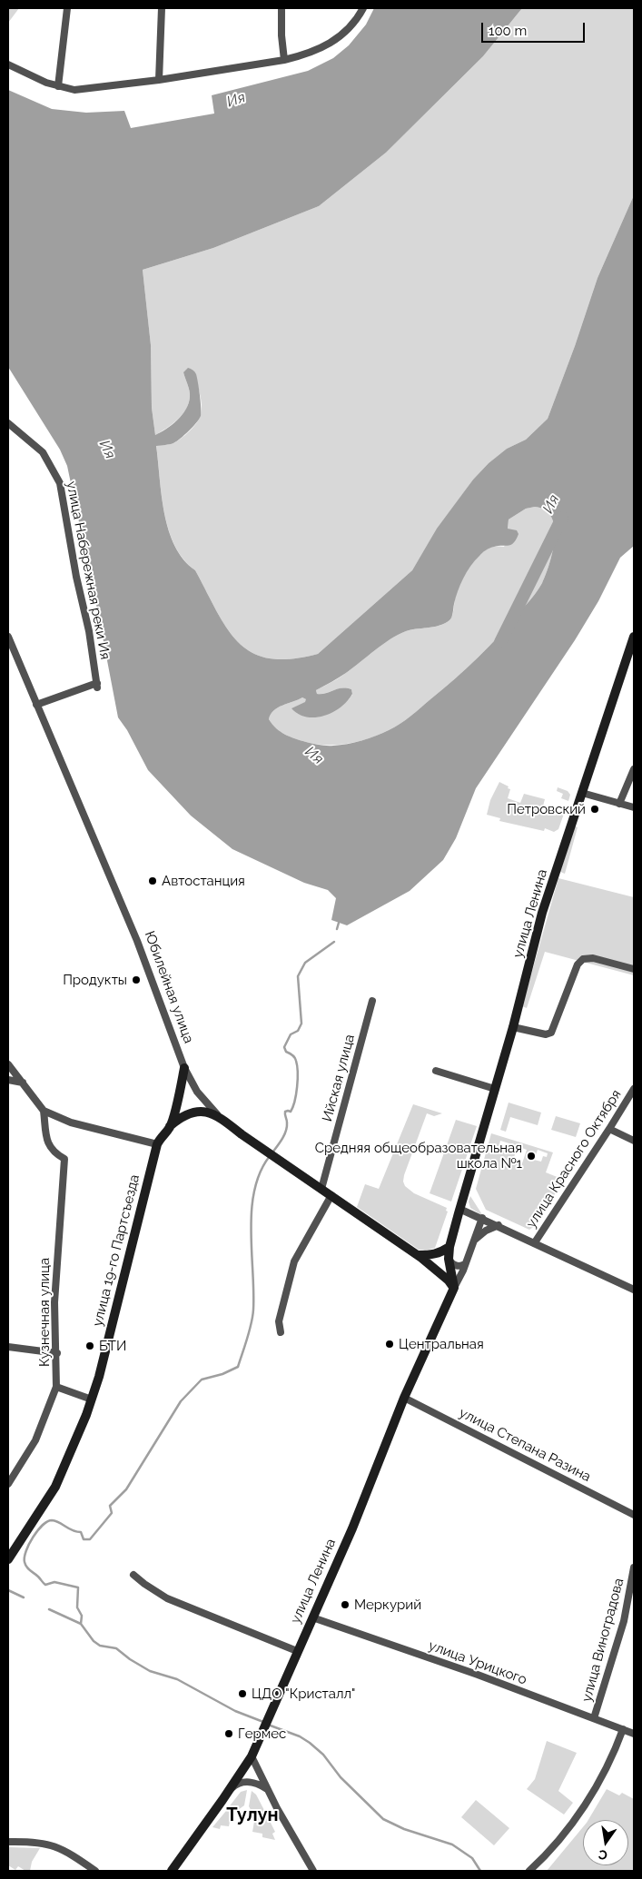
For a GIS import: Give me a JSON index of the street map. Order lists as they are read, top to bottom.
{
  "streets": {
    "main road": ["улица Ленина", "Юбилейная улица", "улица 19-го Партсъезда"],
    "street": [
      "улица Набережная реки Ия",
      "Ийская улица",
      "улица Красного Октября",
      "Кузнечная улица",
      "улица Степана Разина",
      "улица Виноградова",
      "улица Урицкого"
    ]
  },
  "crossings": [
    ["улица Набережная реки Ия", "Юбилейная улица"],
    ["улица Ленина", "Юбилейная улица"],
    ["улица Ленина", "улица Степана Разина"],
    ["улица Ленина", "улица Урицкого"],
    ["Юбилейная улица", "Ийская улица"],
    ["Юбилейная улица", "улица 19-го Партсъезда"],
    ["улица Виноградова", "улица Урицкого"]
  ],
  "districts": ["Тулун"],
  "water": ["Ия"],
  "places": [
    "Петровский",
    "Автостанция",
    "Продукты",
    "Средняя общеобразовательная школа №1",
    "Центральная",
    "БТИ",
    "Меркурий",
    "ЦДО \"Кристалл\"",
    "Гермес"
  ],
  "scale_bar": "100 m",
  "north": "bottom"
}
